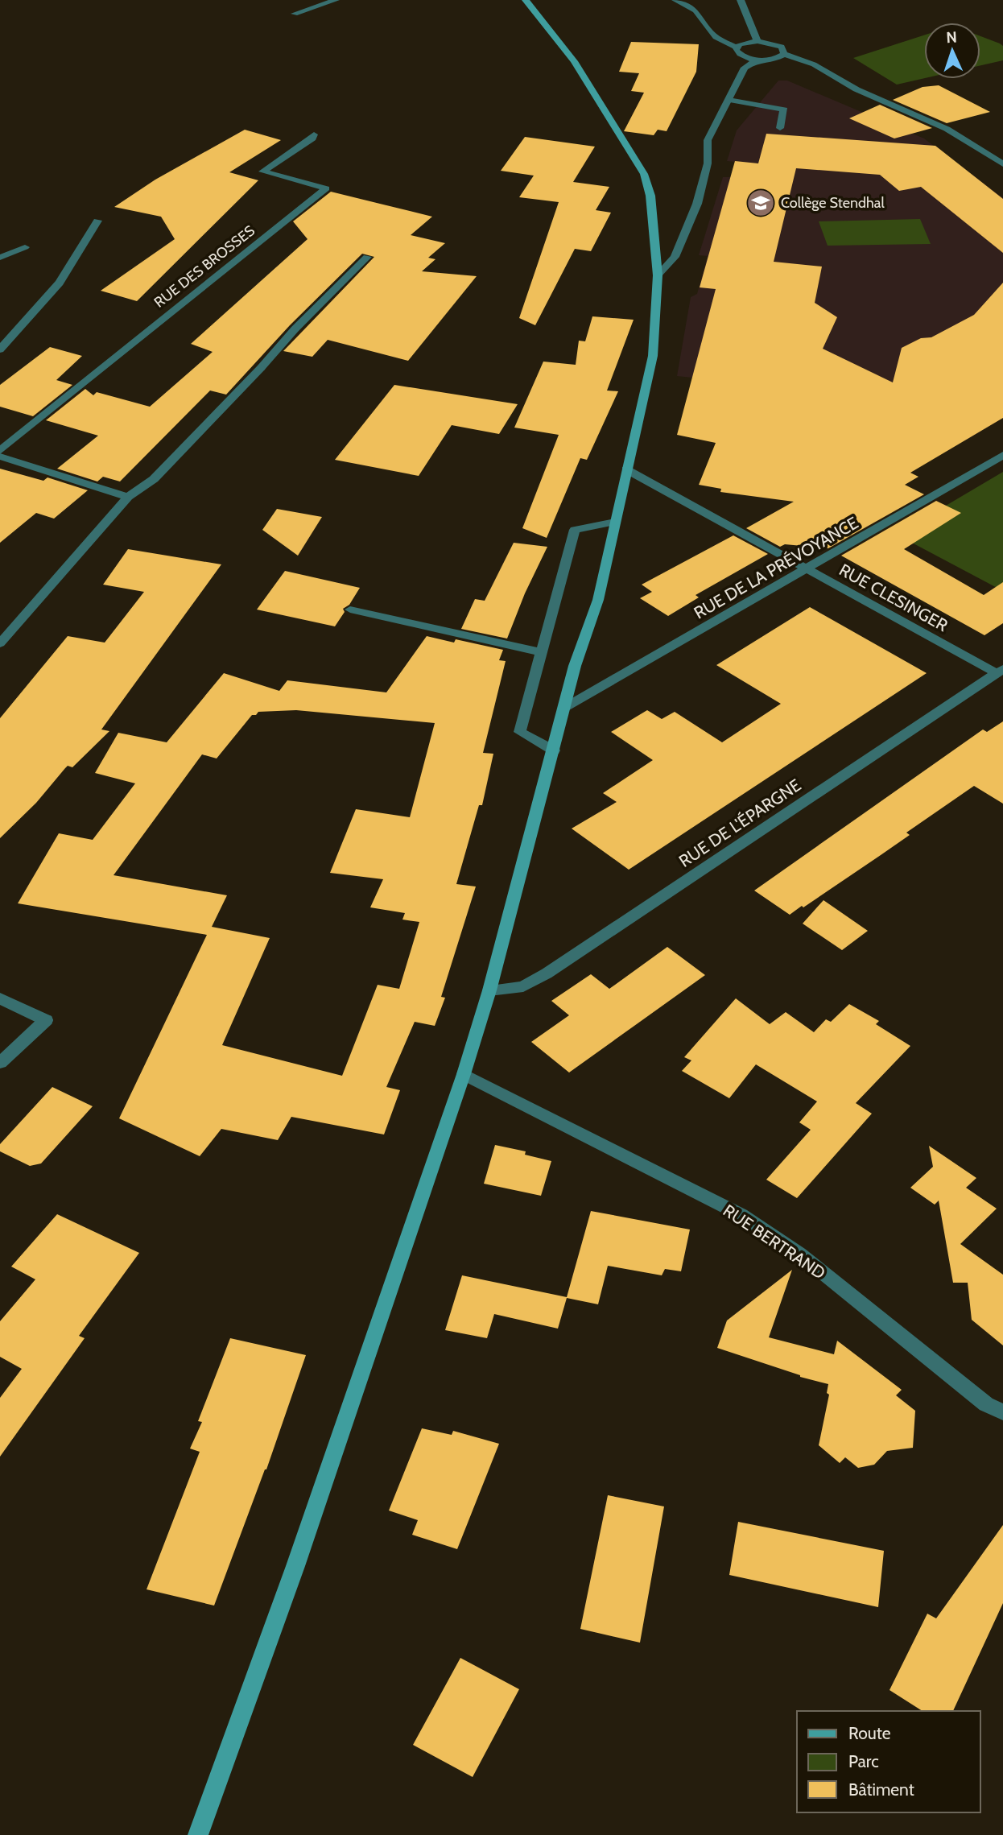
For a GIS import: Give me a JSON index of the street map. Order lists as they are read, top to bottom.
{
  "streets": {
    "street": [
      "RUE DES BROSSES",
      "RUE DE LA PRÉVOYANCE",
      "RUE CLESINGER",
      "RUE DE L'ÉPARGNE",
      "RUE BERTRAND"
    ]
  },
  "crossings": [
    ["RUE DE LA PRÉVOYANCE", "RUE CLESINGER"],
    ["RUE CLESINGER", "RUE DE L'ÉPARGNE"]
  ],
  "places": {
    "school or university": ["Collège Stendhal"]
  },
  "legend": ["Route", "Parc", "Bâtiment"],
  "north": "top"
}
